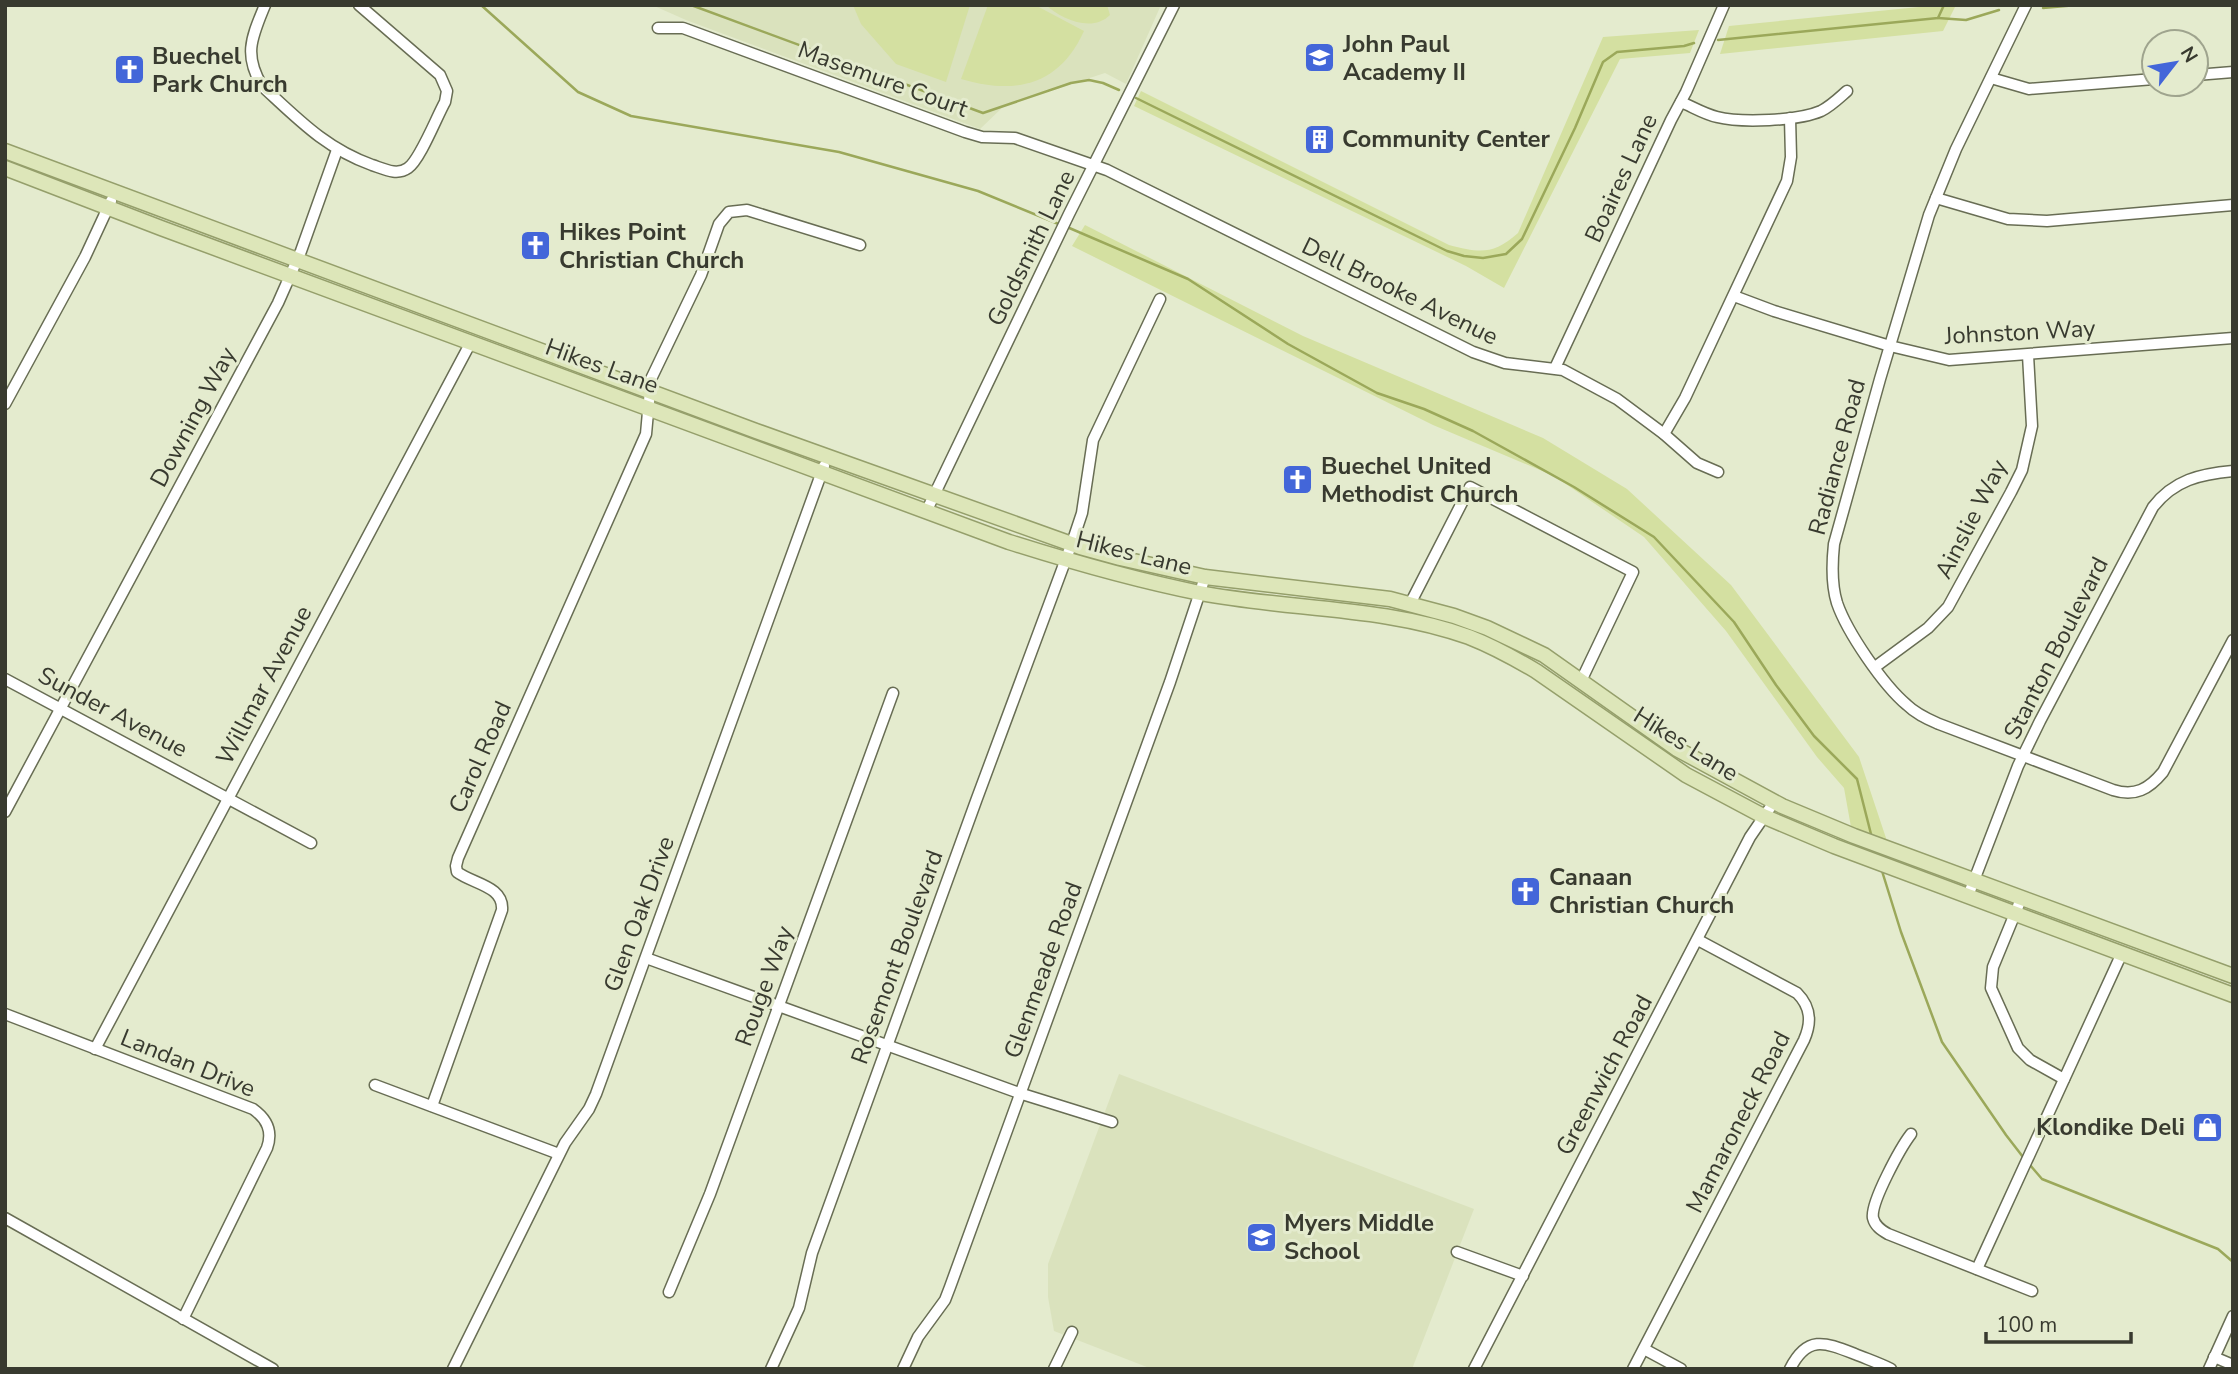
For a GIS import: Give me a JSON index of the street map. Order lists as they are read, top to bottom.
{
  "streets": {
    "main road": ["Hikes Lane"],
    "street": [
      "Masemure Court",
      "Boaires Lane",
      "Goldsmith Lane",
      "Dell Brooke Avenue",
      "Johnston Way",
      "Downing Way",
      "Radiance Road",
      "Ainslie Way",
      "Stanton Boulevard",
      "Willmar Avenue",
      "Sunder Avenue",
      "Carol Road",
      "Glen Oak Drive",
      "Rosemont Boulevard",
      "Glenmeade Road",
      "Rouge Way",
      "Landan Drive",
      "Greenwich Road",
      "Mamaroneck Road"
    ]
  },
  "crossings": [
    ["Masemure Court", "Goldsmith Lane"],
    ["Masemure Court", "Dell Brooke Avenue"],
    ["Boaires Lane", "Dell Brooke Avenue"],
    ["Goldsmith Lane", "Dell Brooke Avenue"],
    ["Goldsmith Lane", "Hikes Lane"],
    ["Johnston Way", "Radiance Road"],
    ["Johnston Way", "Ainslie Way"],
    ["Hikes Lane", "Downing Way"],
    ["Hikes Lane", "Stanton Boulevard"],
    ["Hikes Lane", "Willmar Avenue"],
    ["Hikes Lane", "Carol Road"],
    ["Hikes Lane", "Glen Oak Drive"],
    ["Hikes Lane", "Rosemont Boulevard"],
    ["Hikes Lane", "Glenmeade Road"],
    ["Hikes Lane", "Greenwich Road"],
    ["Downing Way", "Sunder Avenue"],
    ["Radiance Road", "Ainslie Way"],
    ["Radiance Road", "Stanton Boulevard"],
    ["Willmar Avenue", "Sunder Avenue"],
    ["Willmar Avenue", "Landan Drive"],
    ["Greenwich Road", "Mamaroneck Road"]
  ],
  "places": {
    "school or university": ["John Paul Academy II", "Myers Middle School"],
    "church": [
      "Buechel Park Church",
      "Hikes Point Christian Church",
      "Buechel United Methodist Church",
      "Canaan Christian Church"
    ],
    "building": ["Community Center"],
    "shop": ["Klondike Deli"]
  },
  "scale_bar": "100 m",
  "north": "top right"
}
